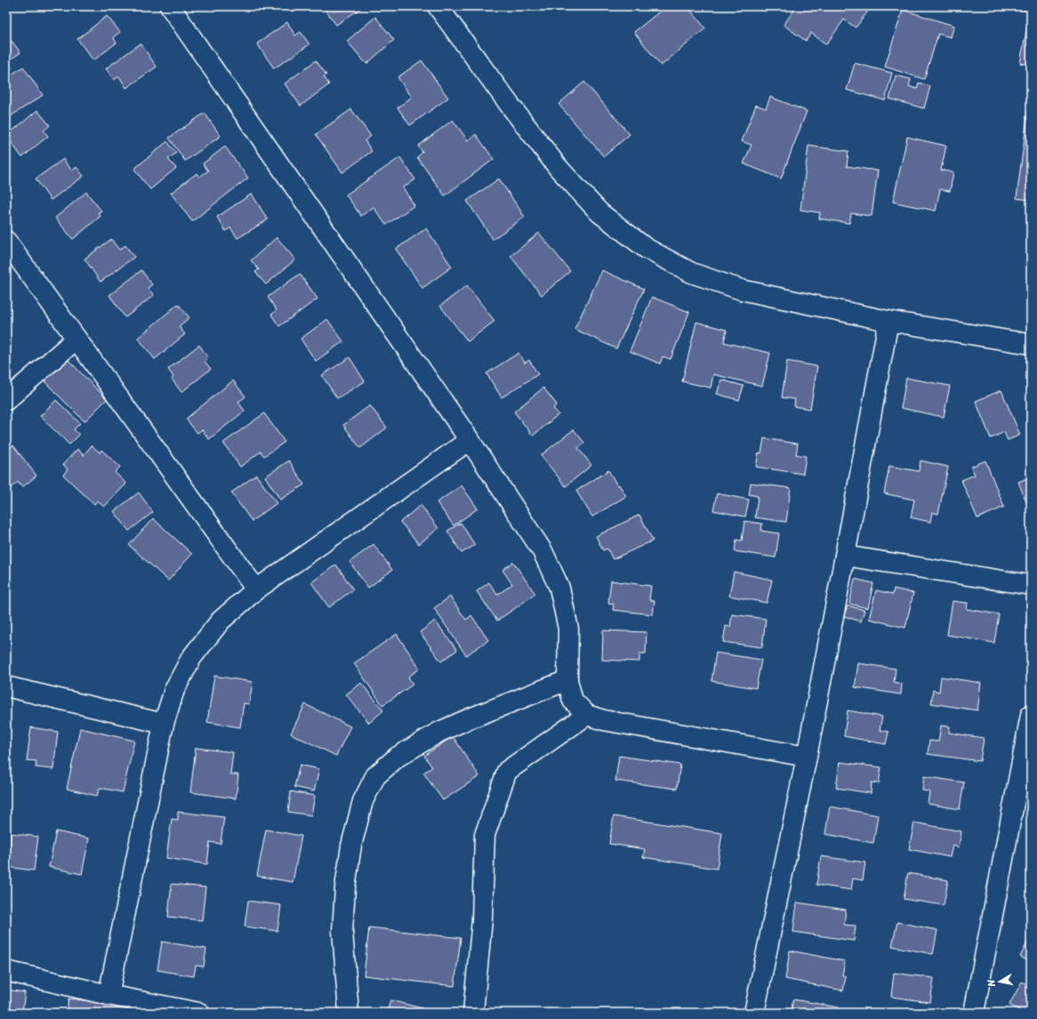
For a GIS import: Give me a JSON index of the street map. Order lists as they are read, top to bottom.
{
  "north": "left"
}
